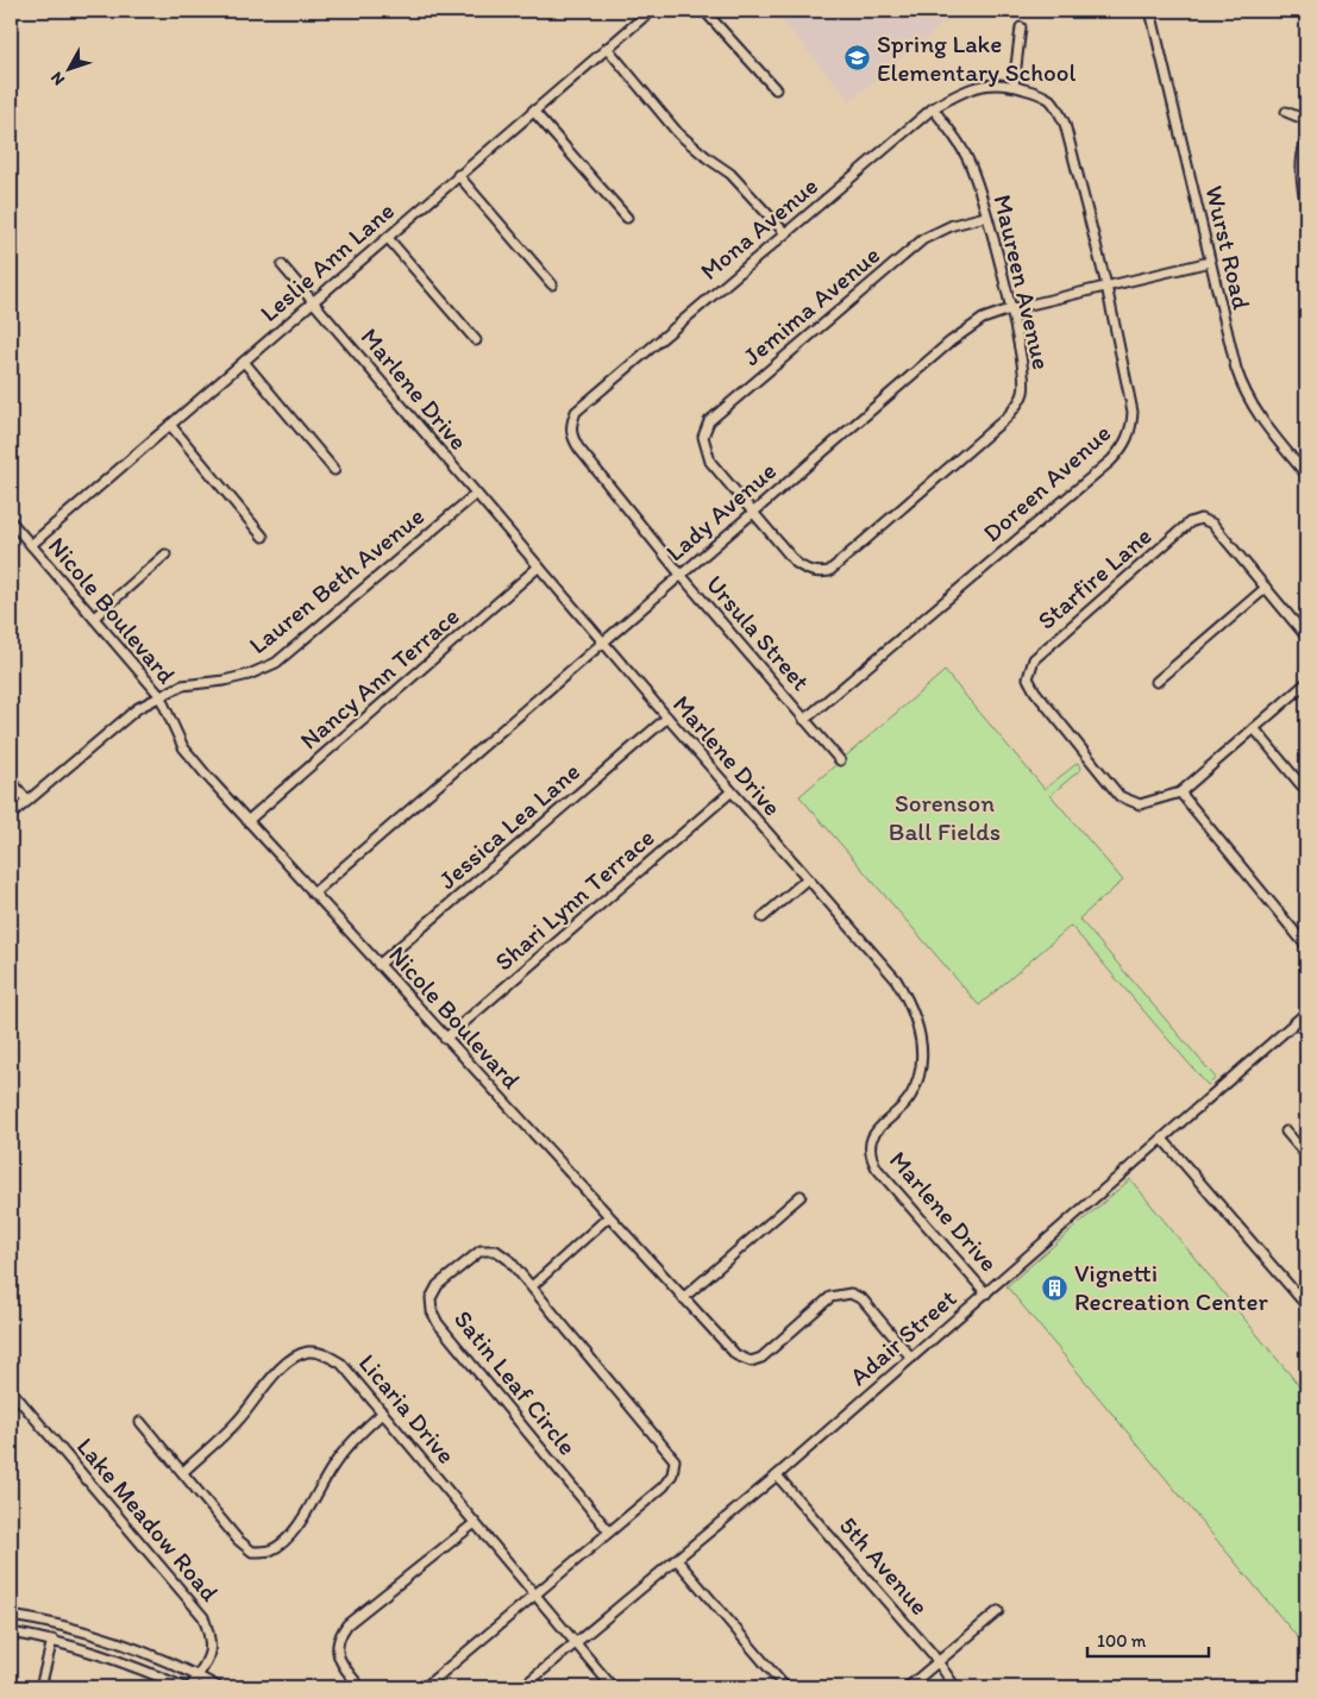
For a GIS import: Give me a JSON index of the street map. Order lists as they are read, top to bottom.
{
  "streets": {
    "street": [
      "Mona Avenue",
      "Wurst Road",
      "Leslie Ann Lane",
      "Maureen Avenue",
      "Jemima Avenue",
      "Marlene Drive",
      "Doreen Avenue",
      "Lady Avenue",
      "Starfire Lane",
      "Lauren Beth Avenue",
      "Nicole Boulevard",
      "Ursula Street",
      "Nancy Ann Terrace",
      "Jessica Lea Lane",
      "Shari Lynn Terrace",
      "Adair Street",
      "Satin Leaf Circle",
      "Licaria Drive",
      "Lake Meadow Road",
      "5th Avenue"
    ]
  },
  "crossings": [
    ["Mona Avenue", "Maureen Avenue"],
    ["Mona Avenue", "Doreen Avenue"],
    ["Mona Avenue", "Ursula Street"],
    ["Wurst Road", "Lady Avenue"],
    ["Leslie Ann Lane", "Marlene Drive"],
    ["Leslie Ann Lane", "Nicole Boulevard"],
    ["Maureen Avenue", "Jemima Avenue"],
    ["Maureen Avenue", "Lady Avenue"],
    ["Jemima Avenue", "Lady Avenue"],
    ["Marlene Drive", "Lady Avenue"],
    ["Marlene Drive", "Lauren Beth Avenue"],
    ["Marlene Drive", "Nancy Ann Terrace"],
    ["Marlene Drive", "Jessica Lea Lane"],
    ["Marlene Drive", "Shari Lynn Terrace"],
    ["Marlene Drive", "Adair Street"],
    ["Doreen Avenue", "Lady Avenue"],
    ["Doreen Avenue", "Ursula Street"],
    ["Lady Avenue", "Nicole Boulevard"],
    ["Lady Avenue", "Ursula Street"],
    ["Lauren Beth Avenue", "Nicole Boulevard"],
    ["Nicole Boulevard", "Nancy Ann Terrace"],
    ["Nicole Boulevard", "Jessica Lea Lane"],
    ["Nicole Boulevard", "Shari Lynn Terrace"],
    ["Nicole Boulevard", "Adair Street"],
    ["Adair Street", "Licaria Drive"],
    ["Adair Street", "5th Avenue"]
  ],
  "parks": ["Sorenson Ball Fields"],
  "places": {
    "school or university": ["Spring Lake Elementary School"],
    "building": ["Vignetti Recreation Center"]
  },
  "scale_bar": "100 m",
  "north": "bottom left"
}
